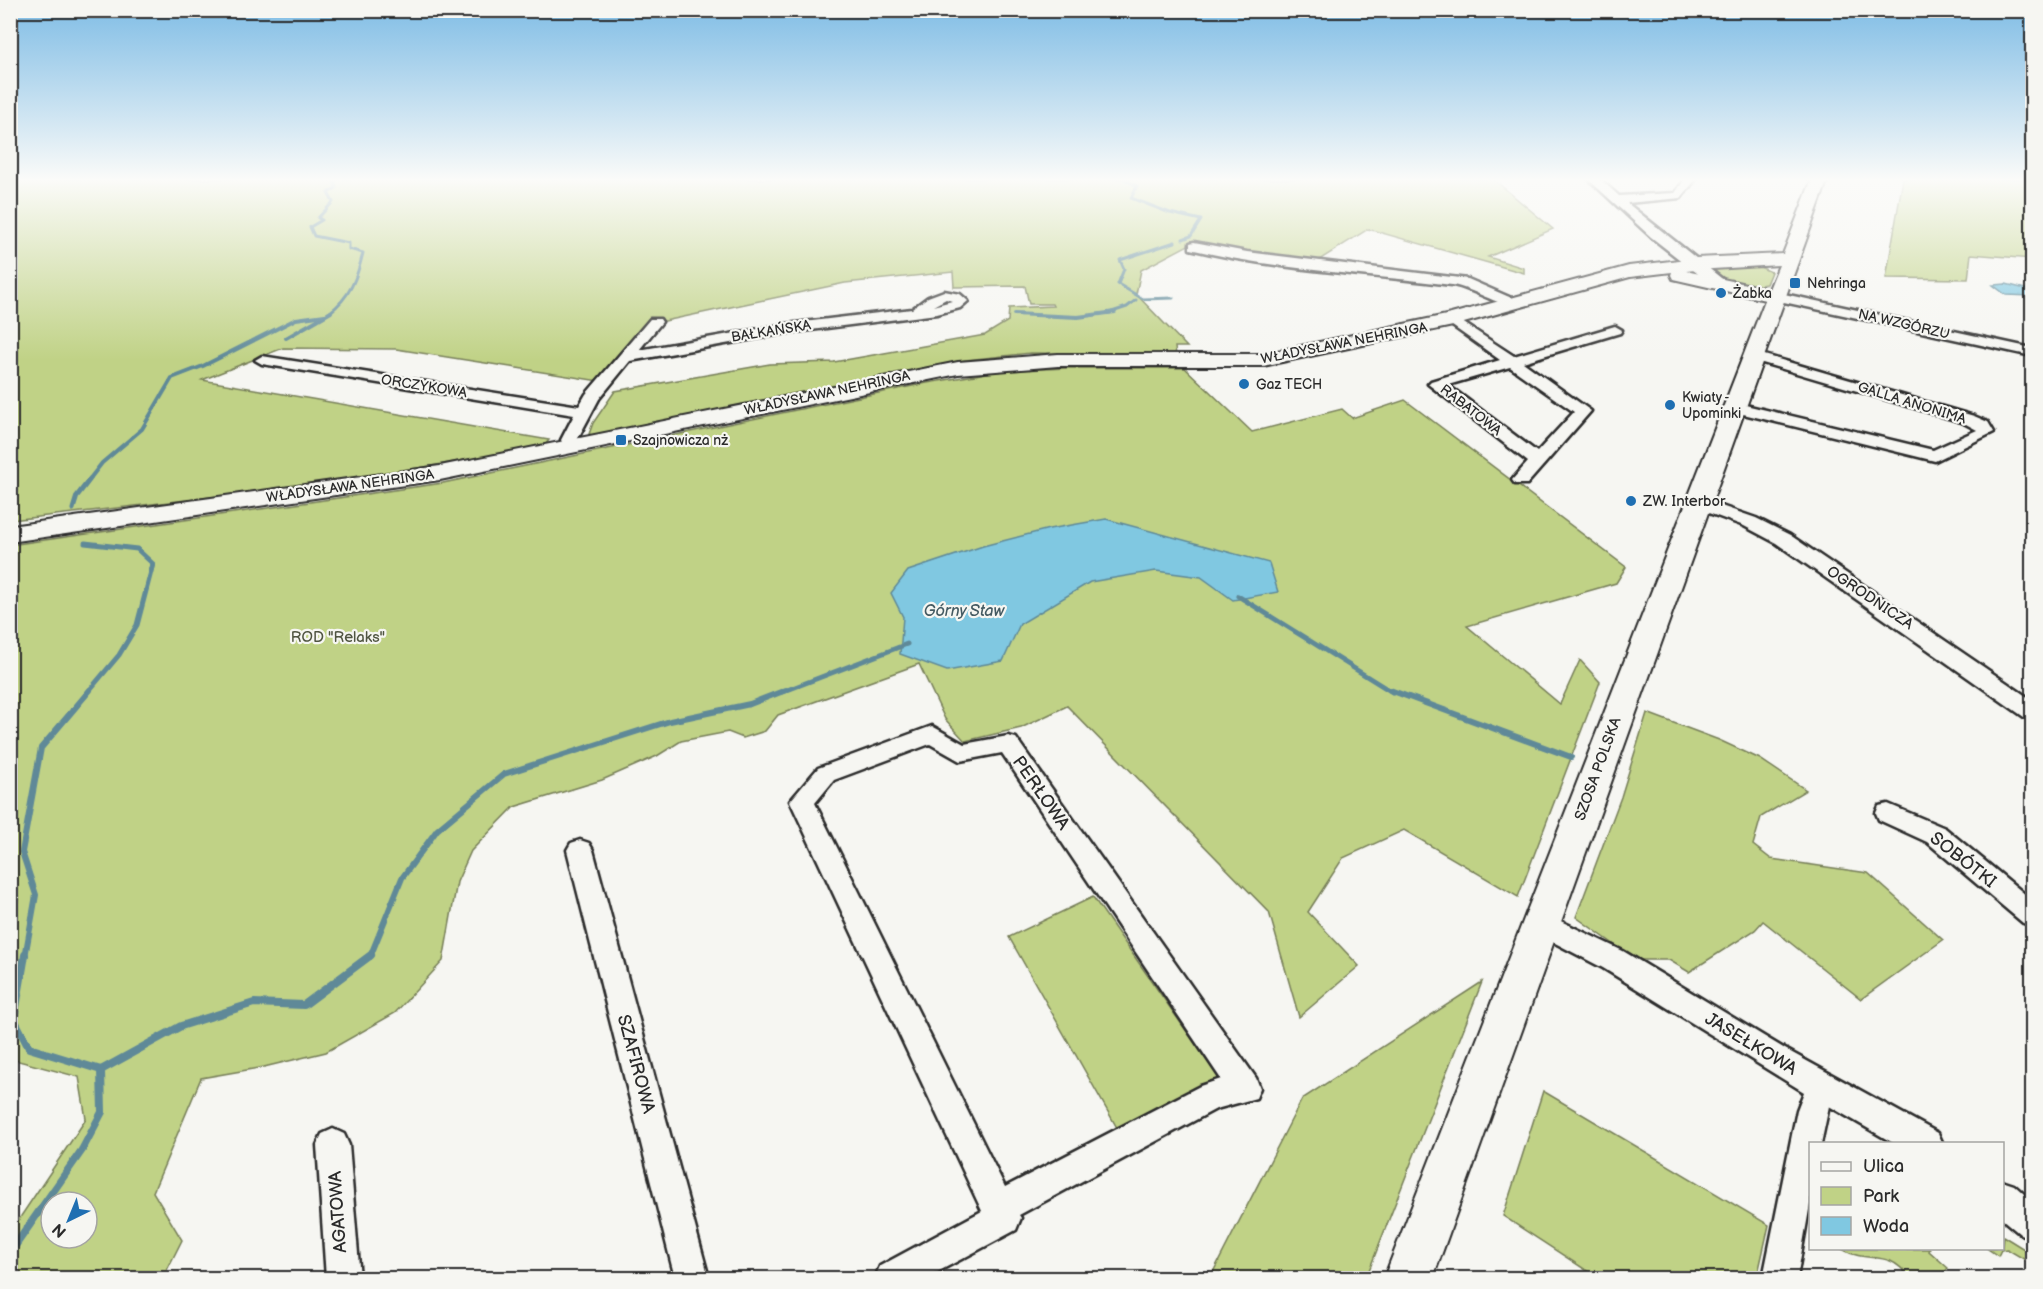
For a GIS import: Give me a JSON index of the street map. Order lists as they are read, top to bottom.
{
  "streets": {
    "street": [
      "NA WZGÓRZU",
      "BAŁKAŃSKA",
      "WŁADYSŁAWA NEHRINGA",
      "ORCZYKOWA",
      "GALLA ANONIMA",
      "RABATOWA",
      "OGRODNICZA",
      "SZOSA POLSKA",
      "PERŁOWA",
      "SOBÓTKI",
      "JASEŁKOWA",
      "SZAFIROWA",
      "AGATOWA"
    ]
  },
  "crossings": [
    ["NA WZGÓRZU", "WŁADYSŁAWA NEHRINGA"],
    ["NA WZGÓRZU", "SZOSA POLSKA"],
    ["WŁADYSŁAWA NEHRINGA", "SZOSA POLSKA"],
    ["GALLA ANONIMA", "SZOSA POLSKA"],
    ["OGRODNICZA", "SZOSA POLSKA"],
    ["SZOSA POLSKA", "JASEŁKOWA"]
  ],
  "water": ["Górny Staw"],
  "parks": ["ROD \"Relaks\""],
  "places": {
    "transit": ["Nehringa", "Szajnowicza nż"],
    "other": [
      "Żabka",
      "Gaz TECH",
      "Kwiaty - Upominki",
      "ZW. Interbor"
    ]
  },
  "legend": ["Ulica", "Park", "Woda"],
  "north": "bottom left"
}
